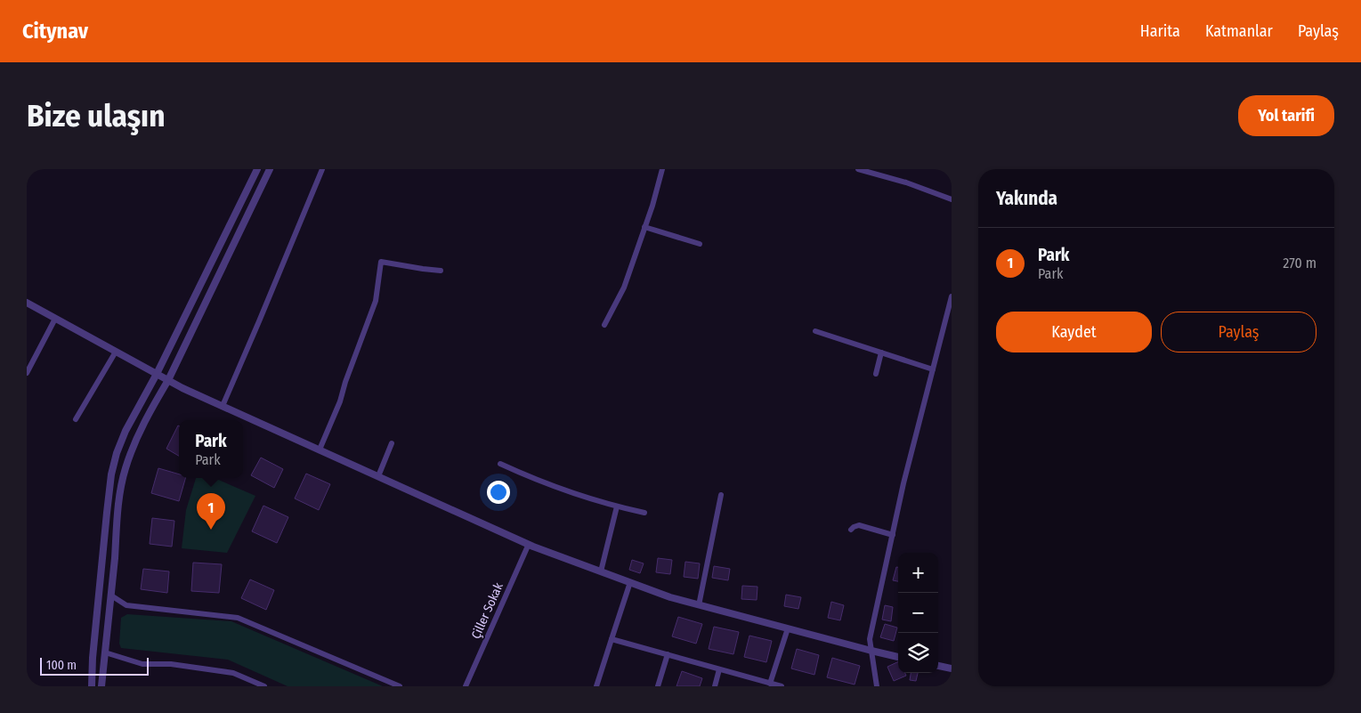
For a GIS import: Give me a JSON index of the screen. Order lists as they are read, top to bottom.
{
  "streets": {
    "street": ["Çiller Sokak"]
  },
  "scale_bar": "100 m",
  "page": {
    "header": "Citynav",
    "nav": ["Harita", "Katmanlar", "Paylaş"],
    "buttons": [
      "Yol tarifi",
      ["Kaydet", "Paylaş"]
    ],
    "title": "Bize ulaşın",
    "heading": "Yakında",
    "list": [
      {
        "mark": "1",
        "name": "Park",
        "note": "Park",
        "value": "270 m"
      }
    ],
    "popup": ["Park", "Park"],
    "pins": "1",
    "map_buttons": ["+", "−"],
    "scale": "100 m"
  }
}
